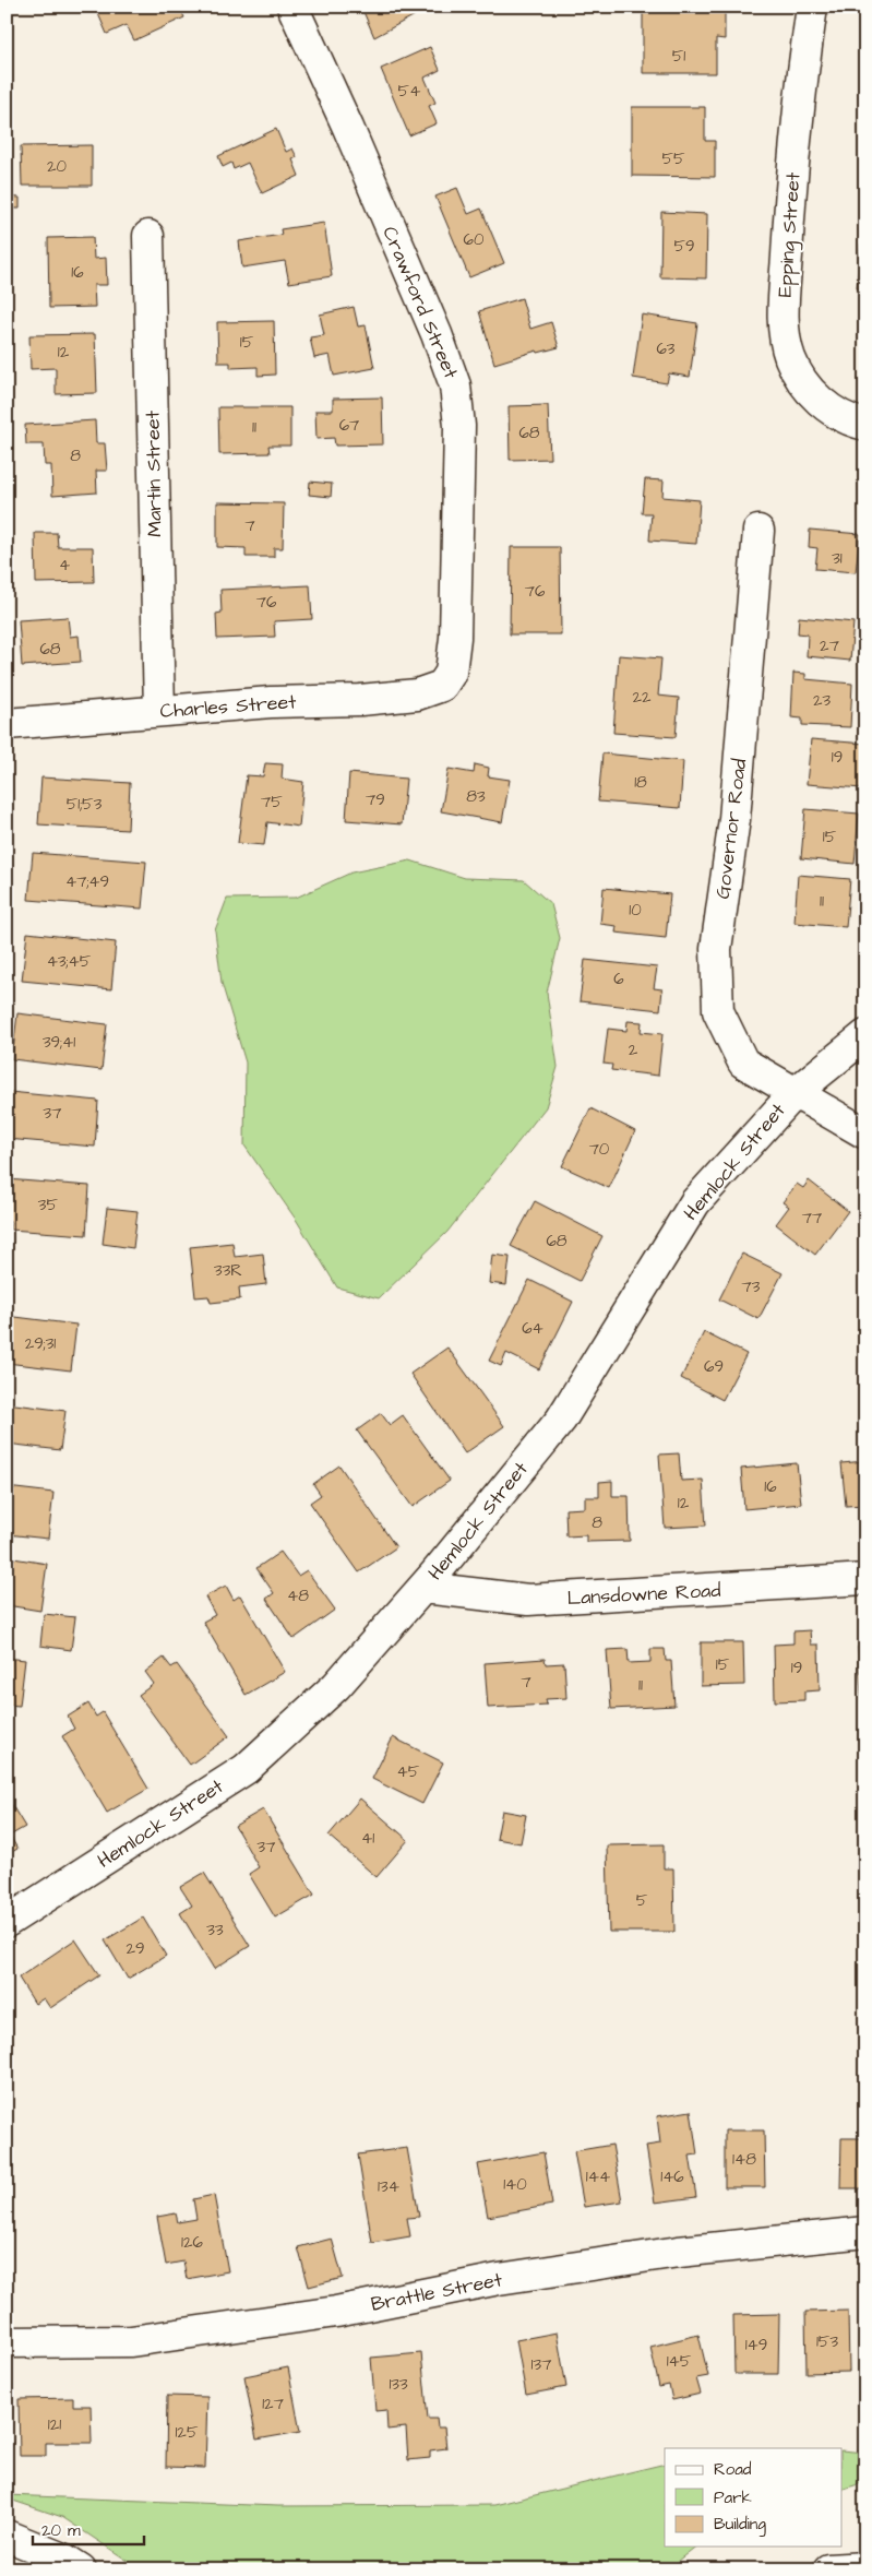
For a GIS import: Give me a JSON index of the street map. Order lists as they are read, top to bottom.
{
  "streets": {
    "street": [
      "Epping Street",
      "Crawford Street",
      "Martin Street",
      "Charles Street",
      "Governor Road",
      "Hemlock Street",
      "Lansdowne Road",
      "Brattle Street"
    ]
  },
  "crossings": [
    ["Crawford Street", "Charles Street"],
    ["Martin Street", "Charles Street"],
    ["Governor Road", "Hemlock Street"],
    ["Hemlock Street", "Lansdowne Road"]
  ],
  "house_numbers": [
    "51",
    "54",
    "55",
    "20",
    "60",
    "59",
    "16",
    "15",
    "63",
    "12",
    "67",
    "11",
    "68",
    "8",
    "7",
    "31",
    "4",
    "76",
    "76",
    "27",
    "68",
    "22",
    "23",
    "19",
    "18",
    "83",
    "79",
    "75",
    "51;53",
    "15",
    "47;49",
    "11",
    "10",
    "43;45",
    "6",
    "39;41",
    "2",
    "37",
    "70",
    "35",
    "77",
    "68",
    "33R",
    "73",
    "64",
    "29;31",
    "69",
    "16",
    "12",
    "8",
    "48",
    "15",
    "19",
    "7",
    "11",
    "45",
    "41",
    "37",
    "5",
    "33",
    "29",
    "148",
    "144",
    "146",
    "140",
    "134",
    "126",
    "153",
    "149",
    "145",
    "137",
    "133",
    "127",
    "121",
    "125"
  ],
  "legend": ["Road", "Park", "Building"],
  "scale_bar": "20 m"
}
